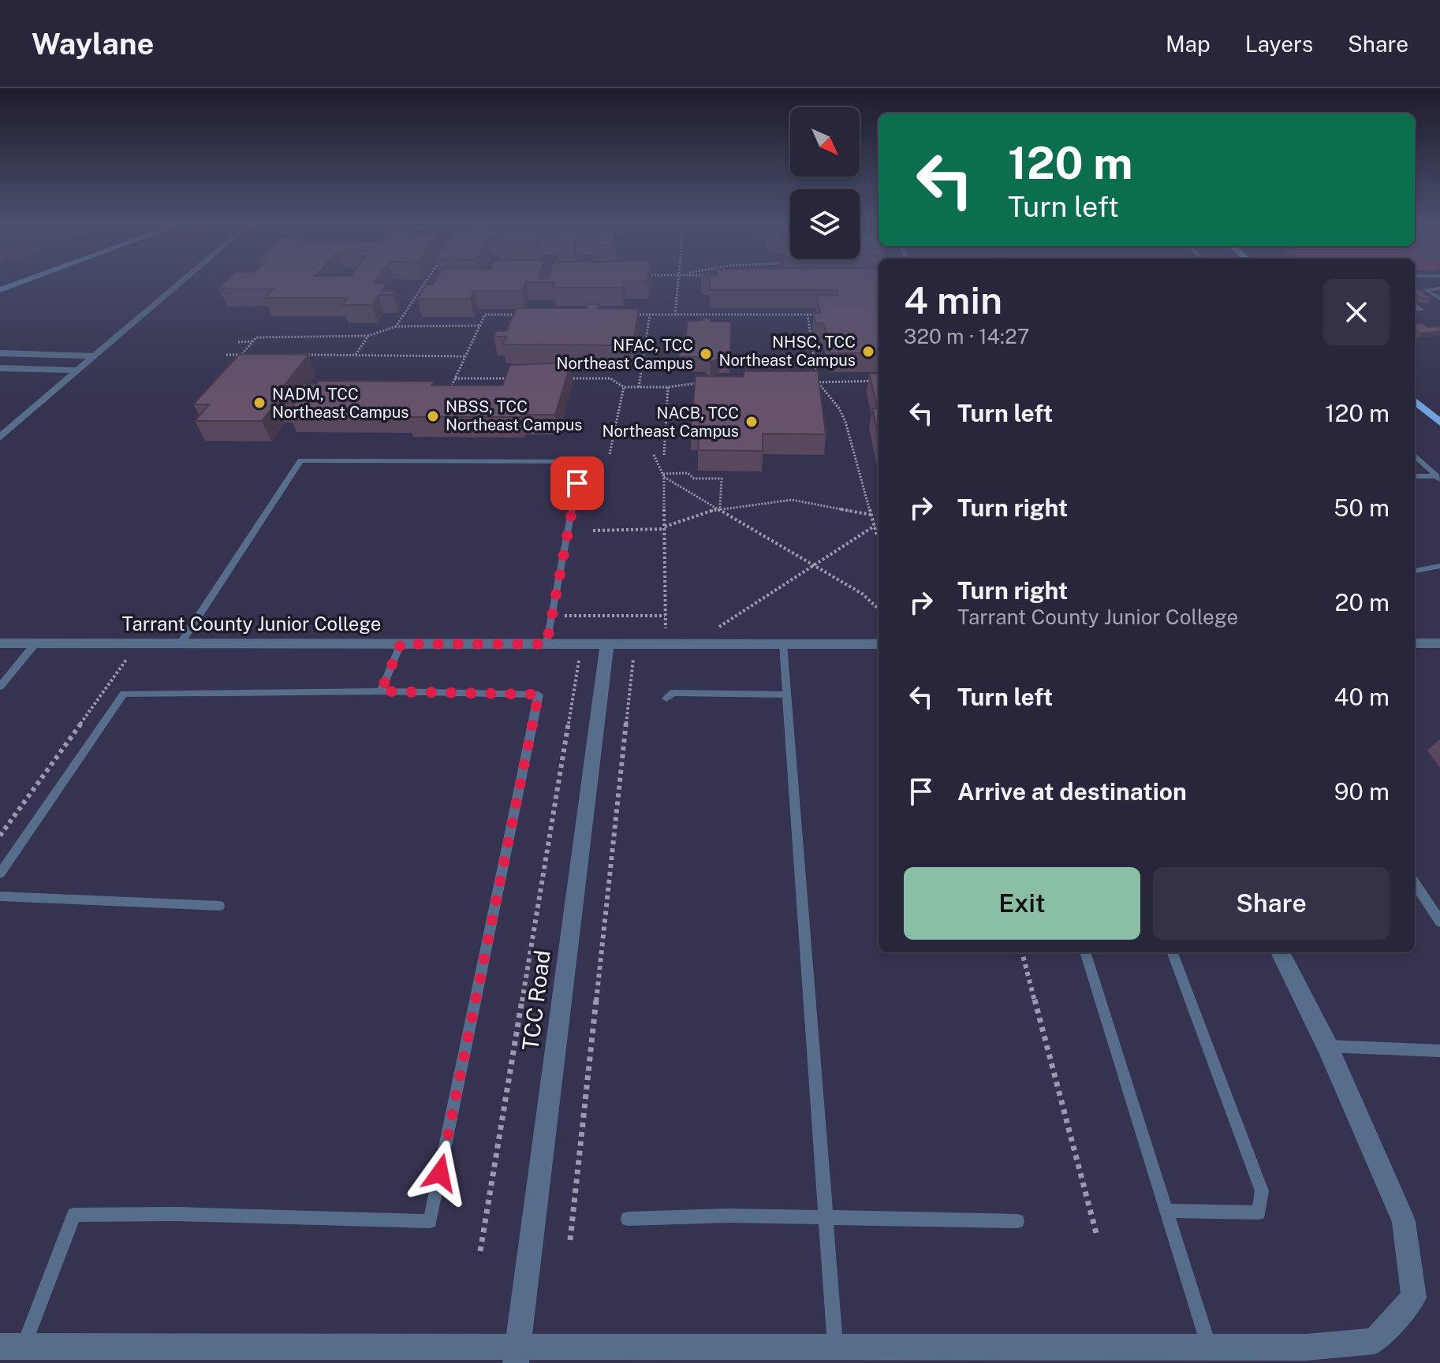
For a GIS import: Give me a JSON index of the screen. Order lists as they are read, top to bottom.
{
  "streets": {
    "street": ["Tarrant County Junior College", "TCC Road"]
  },
  "crossings": [
    ["Tarrant County Junior College", "TCC Road"]
  ],
  "places": [
    "NHSC, TCC Northeast Campus",
    "NFAC, TCC Northeast Campus",
    "NADM, TCC Northeast Campus",
    "NBSS, TCC Northeast Campus",
    "NACB, TCC Northeast Campus"
  ],
  "north": "bottom right",
  "page": {
    "header": "Waylane",
    "nav": ["Map", "Layers", "Share"],
    "turn": ["120 m", "Turn left"],
    "heading": ["4 min", "320 m · 14:27"],
    "list": [
      {
        "name": "Turn left",
        "value": "120 m"
      },
      {
        "name": "Turn right",
        "value": "50 m"
      },
      {
        "name": "Turn right",
        "note": "Tarrant County Junior College",
        "value": "20 m"
      },
      {
        "name": "Turn left",
        "value": "40 m"
      },
      {
        "name": "Arrive at destination",
        "value": "90 m"
      }
    ],
    "buttons": ["Exit", "Share"]
  }
}
